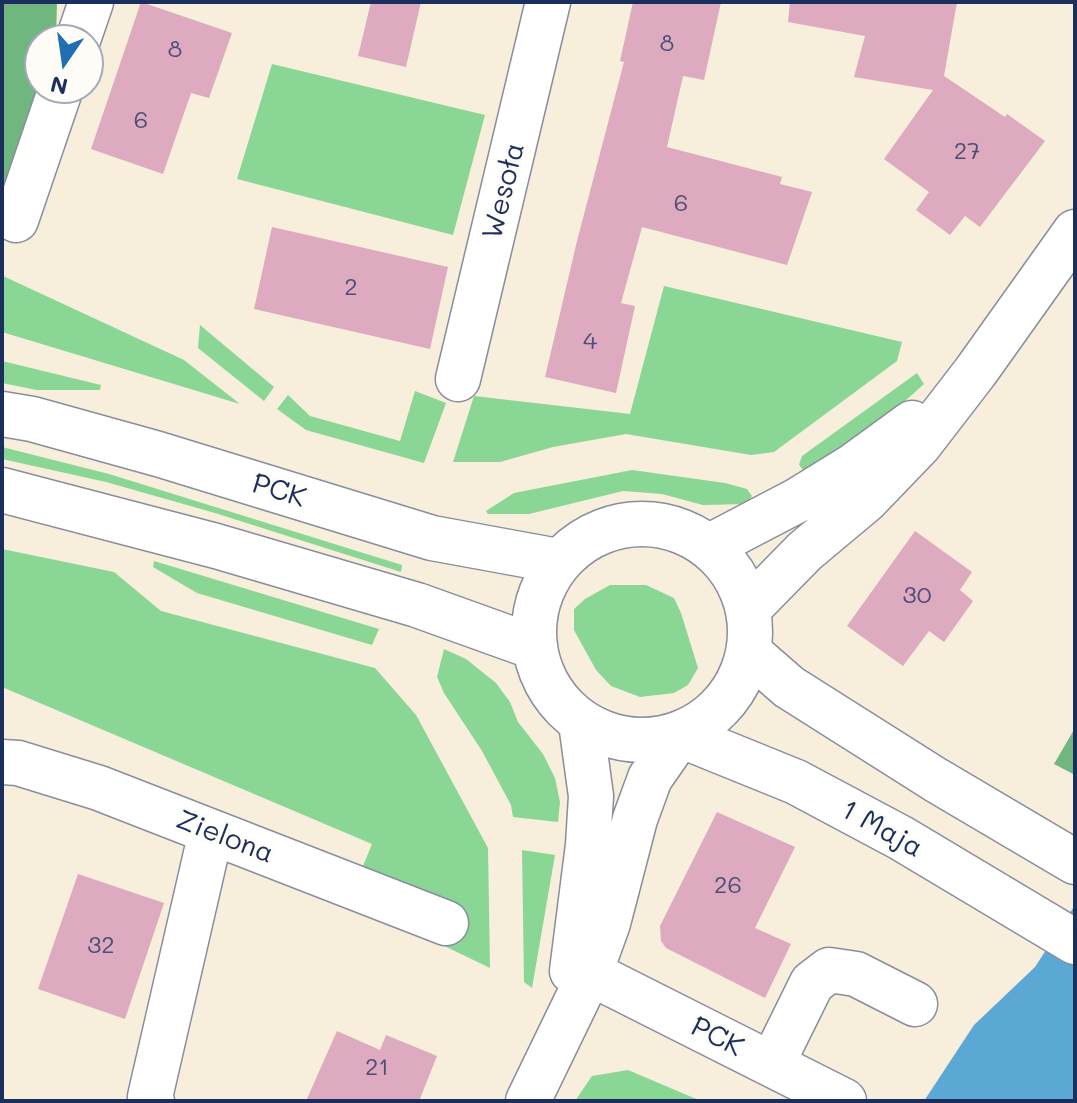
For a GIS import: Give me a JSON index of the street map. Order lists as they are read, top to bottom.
{
  "streets": {
    "street": [
      "Wesoła",
      "PCK",
      "1 Maja",
      "Zielona"
    ]
  },
  "crossings": [
    ["PCK", "1 Maja"]
  ],
  "house_numbers": [
    "8",
    "8",
    "6",
    "27",
    "6",
    "2",
    "4",
    "30",
    "26",
    "32",
    "21"
  ],
  "north": "bottom"
}
